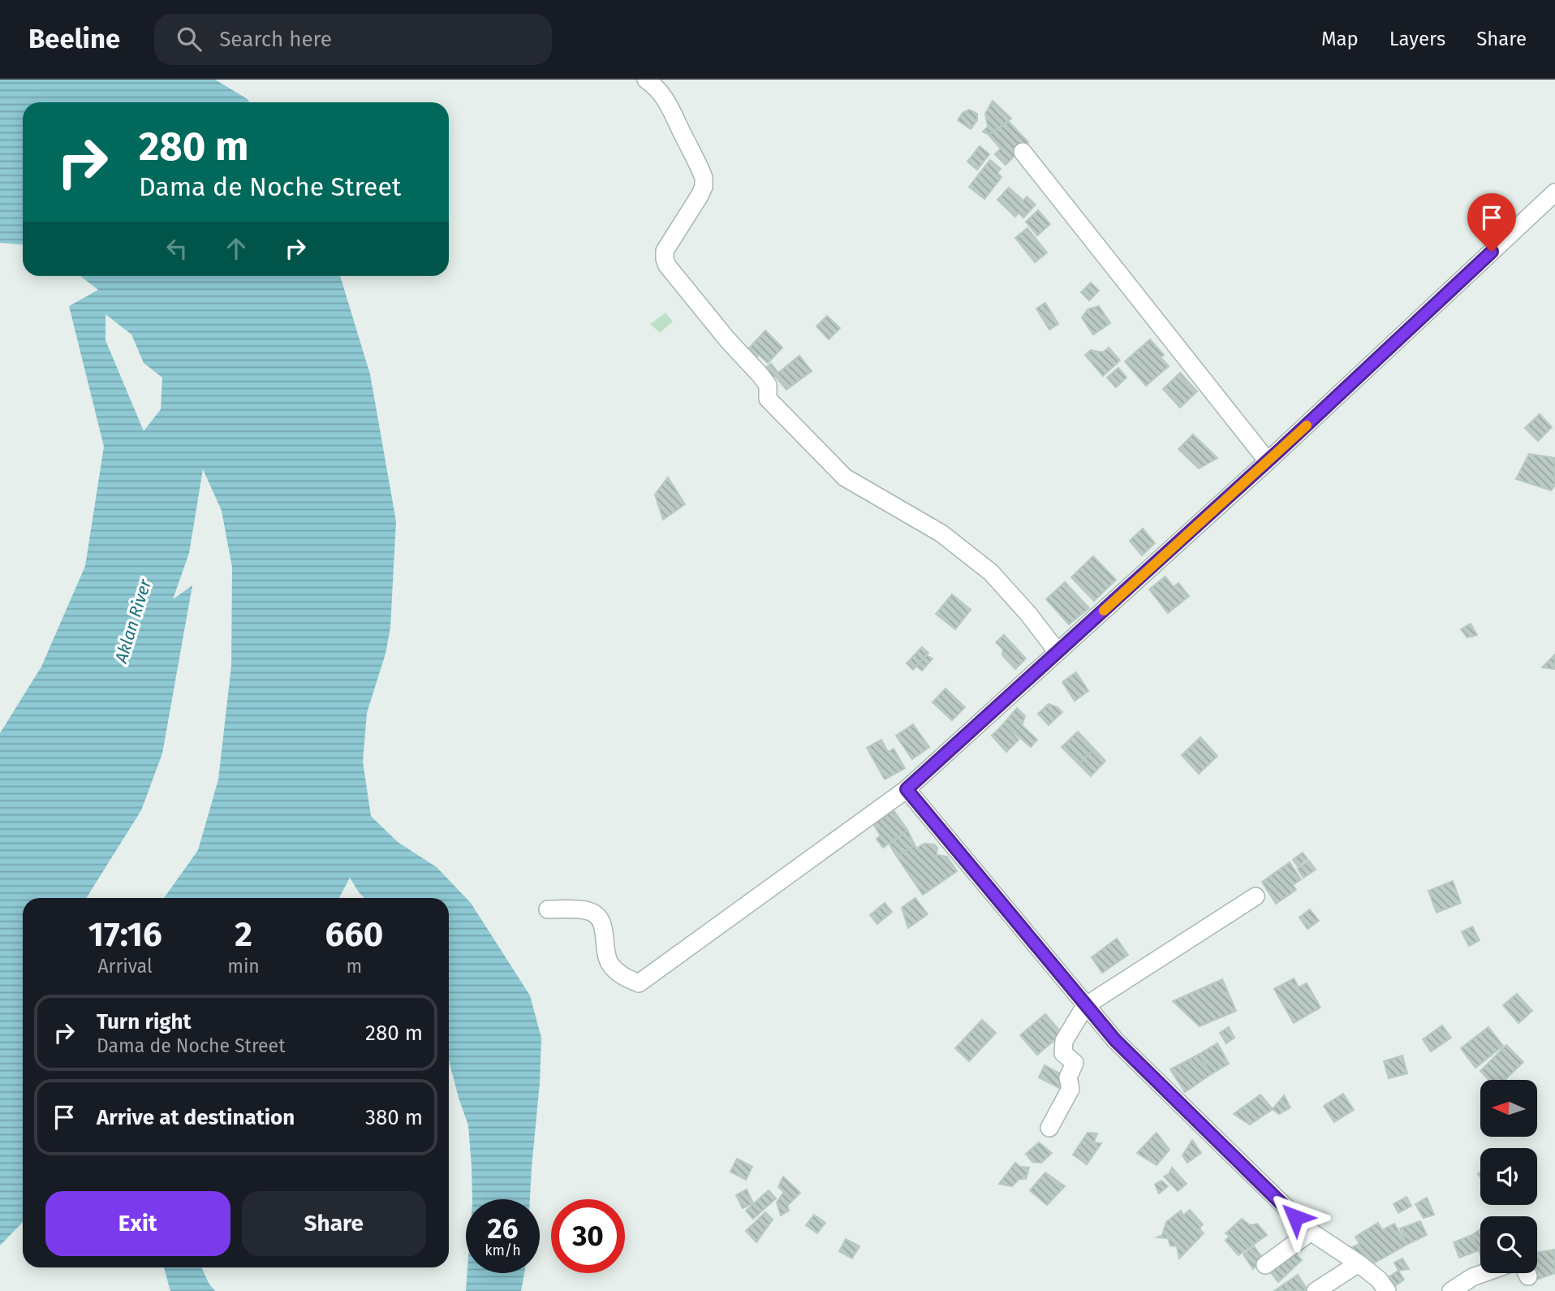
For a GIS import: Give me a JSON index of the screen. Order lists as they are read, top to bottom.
{
  "water": ["Aklan River"],
  "north": "left",
  "page": {
    "header": "Beeline",
    "search": "Search here",
    "nav": ["Map", "Layers", "Share"],
    "turn": ["280 m", "Dama de Noche Street"],
    "eta": [
      "17:16",
      "Arrival",
      "2",
      "min",
      "660",
      "m"
    ],
    "list": [
      {
        "name": "Turn right",
        "note": "Dama de Noche Street",
        "value": "280 m"
      },
      {
        "name": "Arrive at destination",
        "value": "380 m"
      }
    ],
    "buttons": ["Exit", "Share"],
    "speed": "26 km/h",
    "limit": "30"
  }
}
